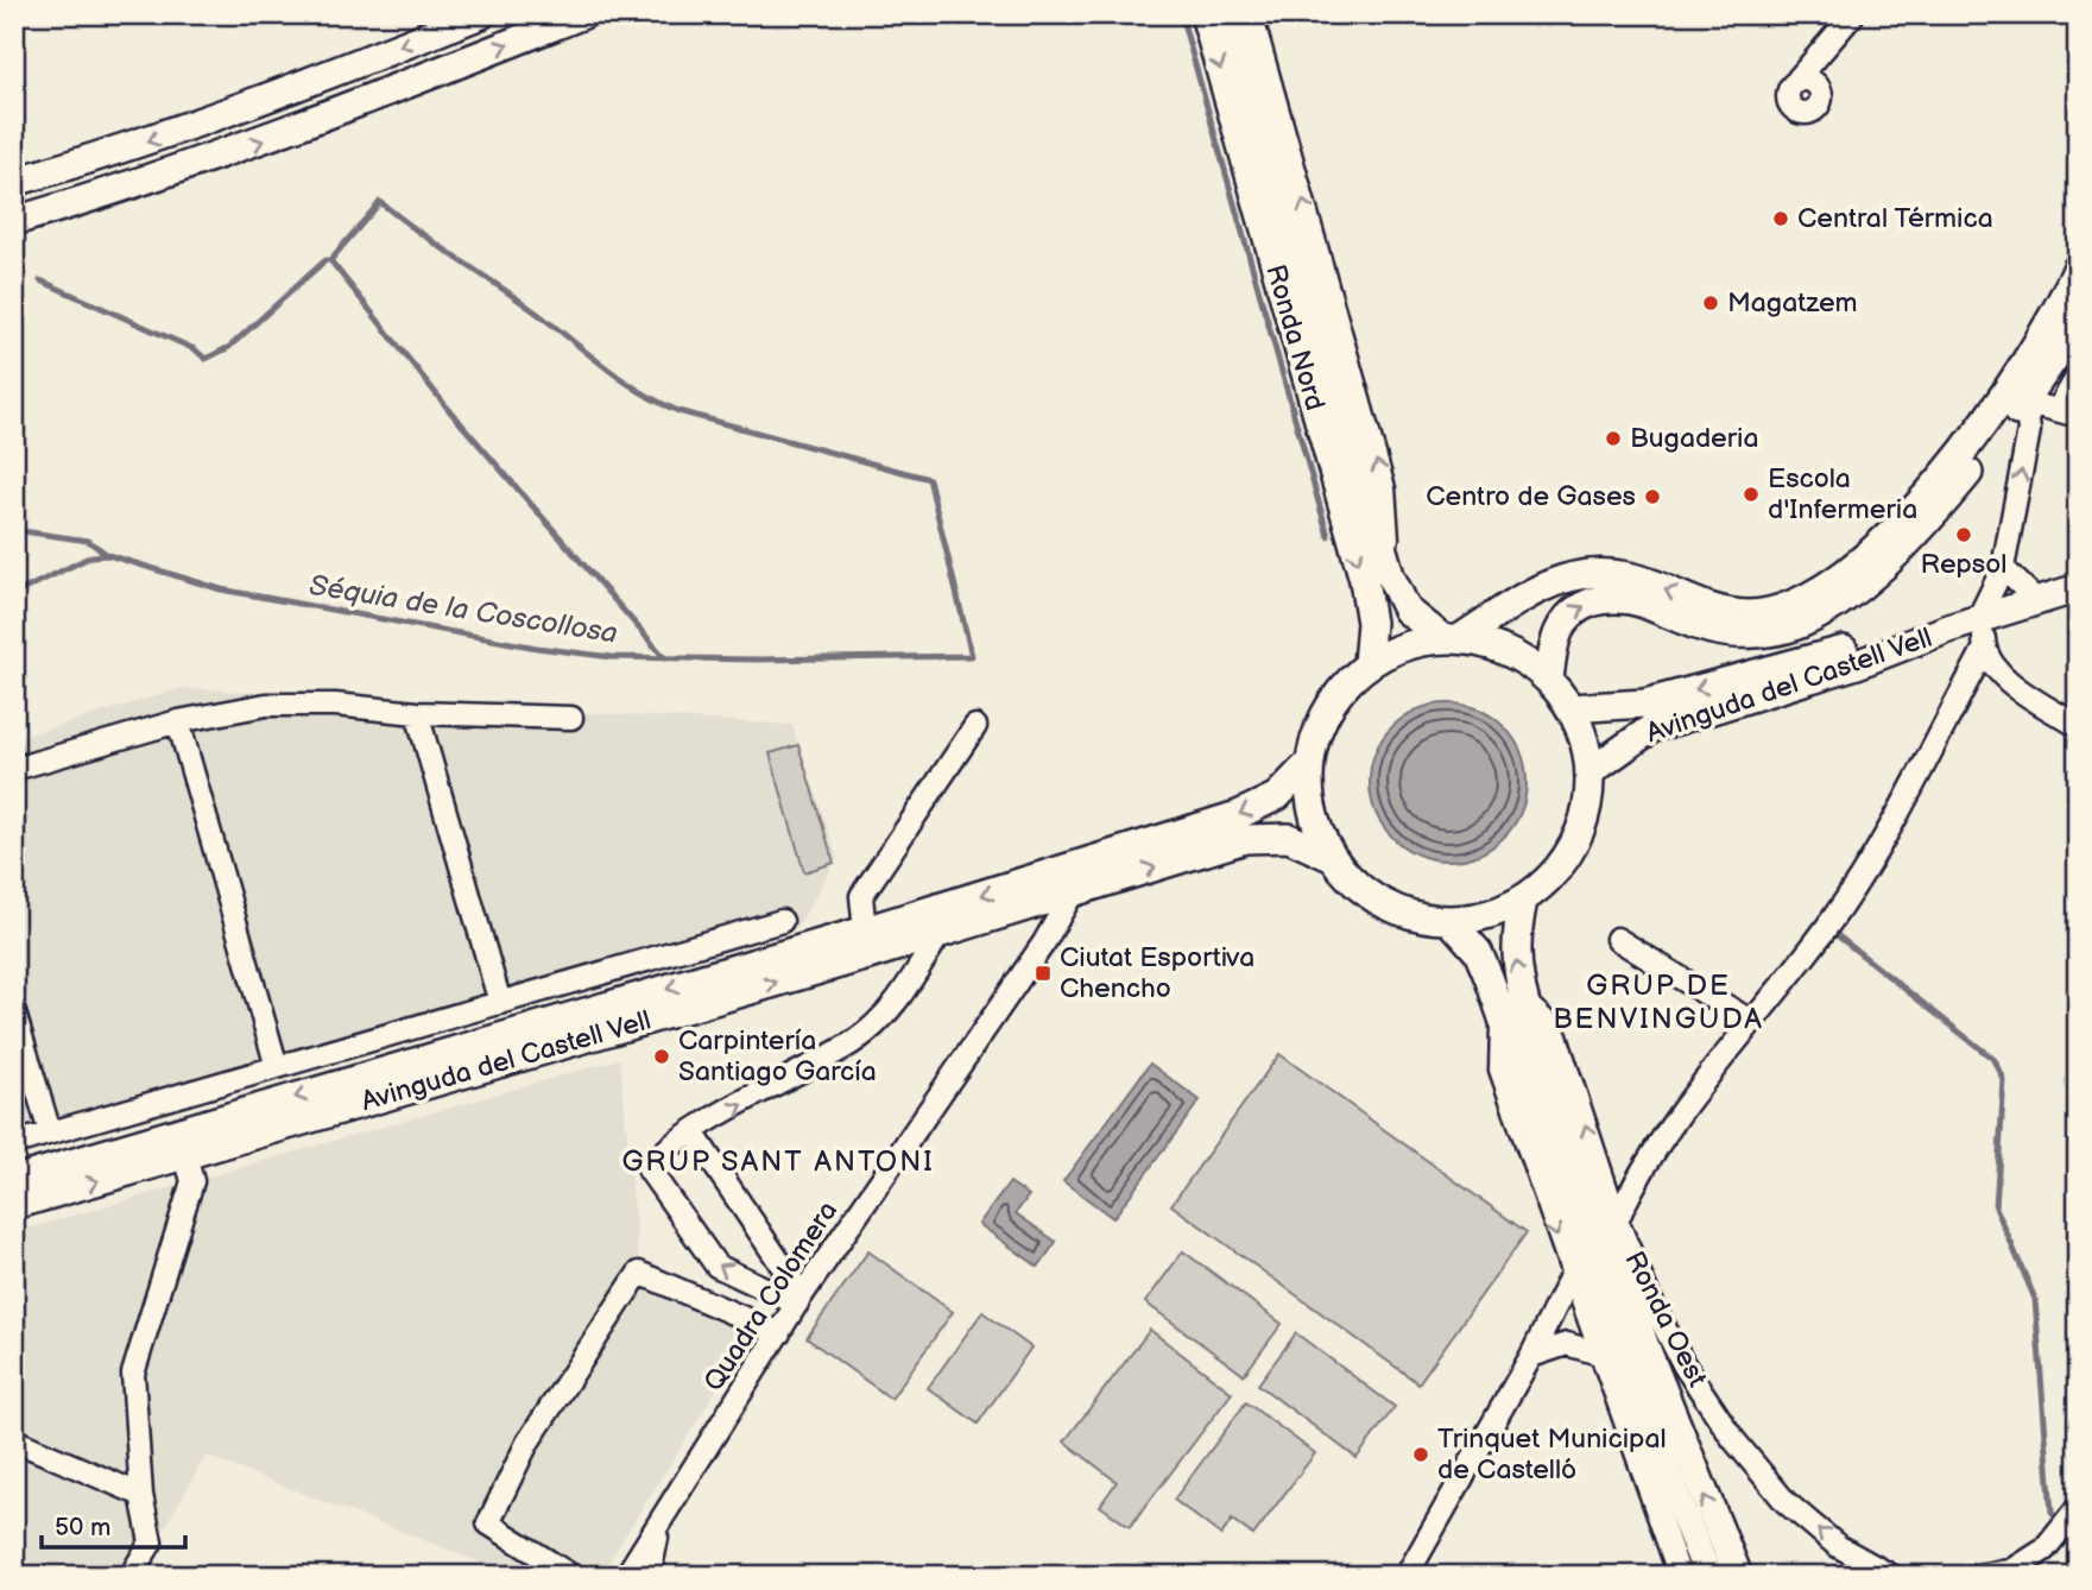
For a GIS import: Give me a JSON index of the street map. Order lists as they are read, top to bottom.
{
  "streets": {
    "main road": ["Ronda Nord", "Avinguda del Castell Vell", "Ronda Oest"],
    "street": ["Quadra Colomera"]
  },
  "crossings": [
    ["Ronda Nord", "Avinguda del Castell Vell"],
    ["Ronda Nord", "Ronda Oest"],
    ["Avinguda del Castell Vell", "Quadra Colomera"],
    ["Avinguda del Castell Vell", "Ronda Oest"]
  ],
  "districts": ["GRUP DE BENVINGUDA", "GRUP SANT ANTONI"],
  "water": ["Séquia de la Coscollosa"],
  "places": {
    "other": [
      "Central Térmica",
      "Magatzem",
      "Bugaderia",
      "Escola d'Infermeria",
      "Centro de Gases",
      "Repsol",
      "Carpintería Santiago García",
      "Trinquet Municipal de Castelló"
    ],
    "transit": ["Ciutat Esportiva Chencho"]
  },
  "scale_bar": "50 m"
}
